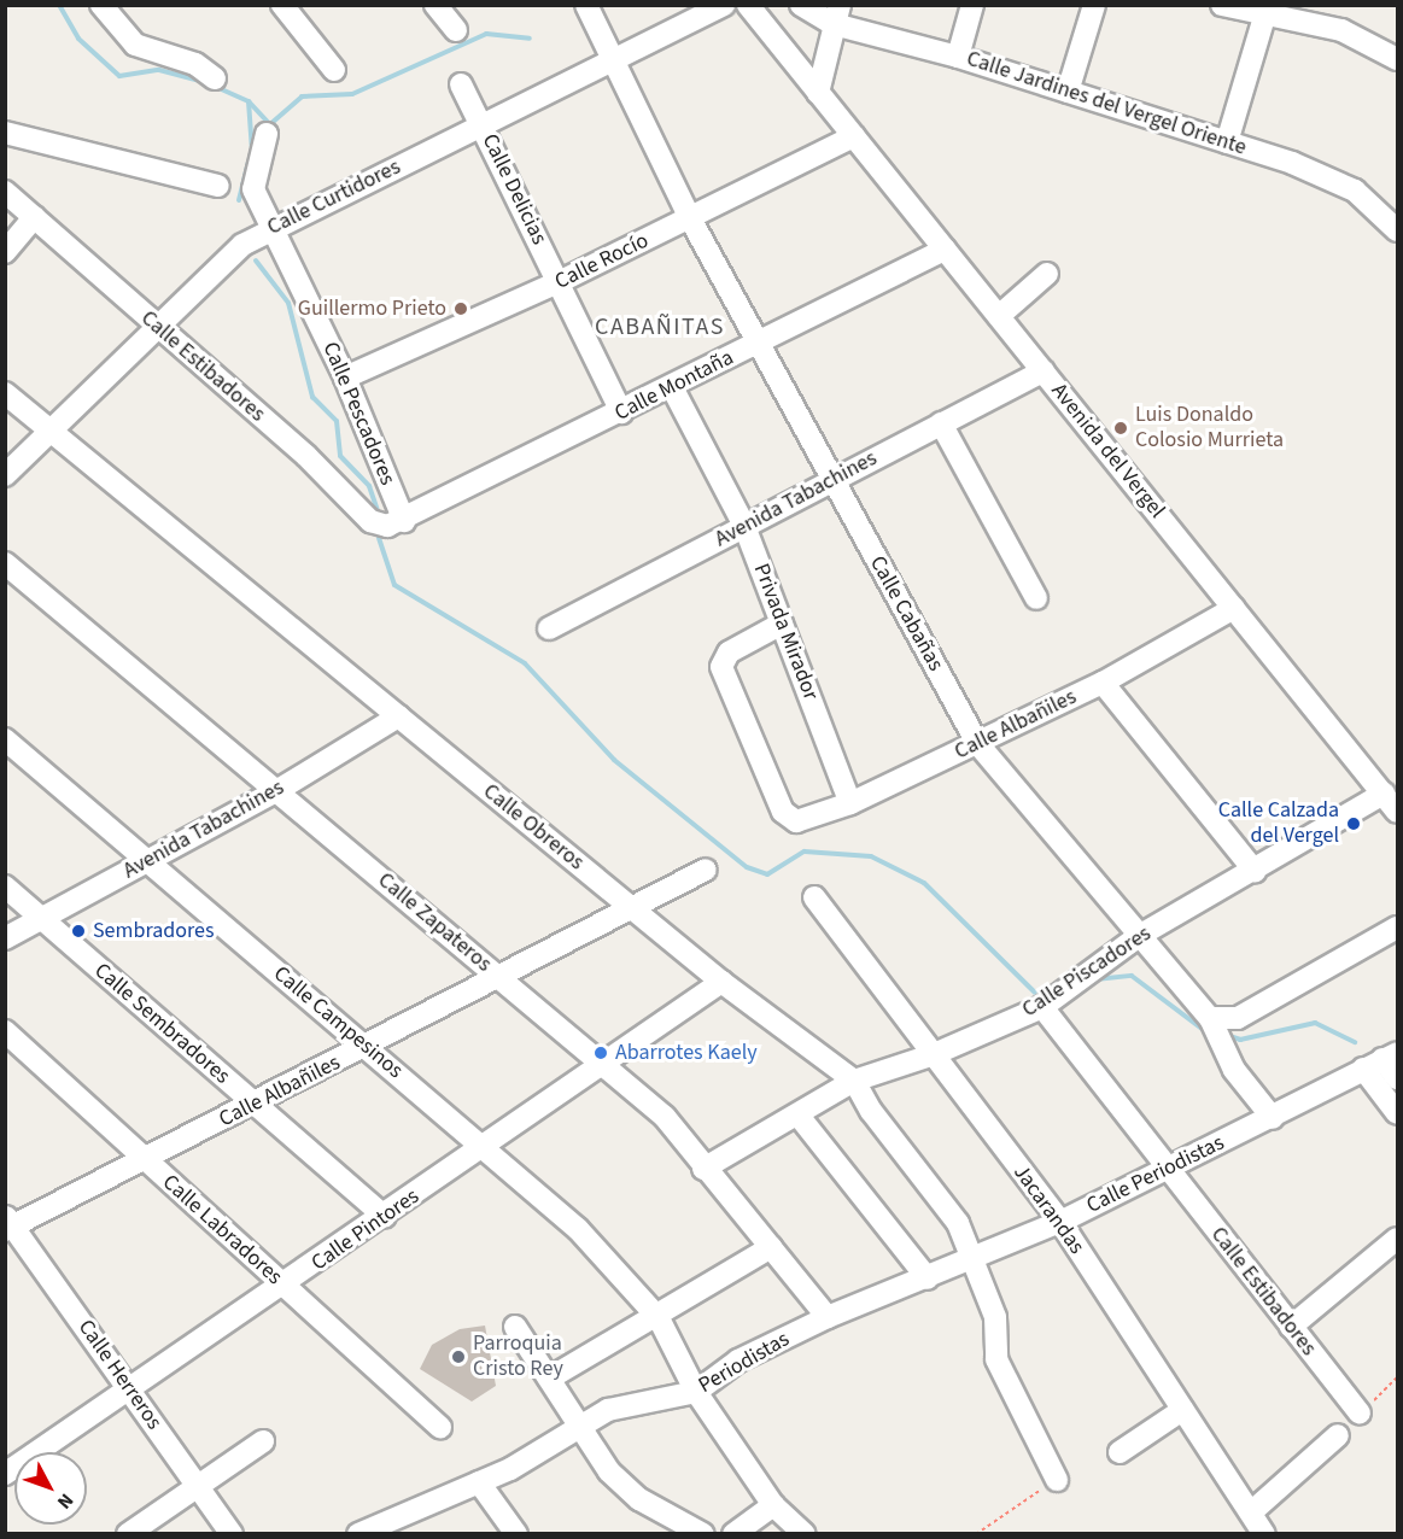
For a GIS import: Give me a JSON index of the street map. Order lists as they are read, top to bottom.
{
  "streets": {
    "street": [
      "Calle Jardines del Vergel Oriente",
      "Calle Delicias",
      "Calle Curtidores",
      "Calle Rocío",
      "Calle Estibadores",
      "Calle Montaña",
      "Calle Pescadores",
      "Avenida del Vergel",
      "Avenida Tabachines",
      "Calle Cabañas",
      "Privada Mirador",
      "Calle Albañiles",
      "Calle Obreros",
      "Calle Zapateros",
      "Calle Piscadores",
      "Calle Campesinos",
      "Calle Sembradores",
      "Calle Periodistas",
      "Jacarandas",
      "Calle Labradores",
      "Calle Pintores",
      "Periodistas",
      "Calle Herreros"
    ]
  },
  "crossings": [
    ["Calle Delicias", "Calle Curtidores"],
    ["Calle Delicias", "Calle Rocío"],
    ["Calle Delicias", "Calle Montaña"],
    ["Calle Curtidores", "Calle Estibadores"],
    ["Calle Curtidores", "Calle Pescadores"],
    ["Calle Curtidores", "Calle Cabañas"],
    ["Calle Curtidores", "Calle Obreros"],
    ["Calle Rocío", "Calle Pescadores"],
    ["Calle Rocío", "Avenida del Vergel"],
    ["Calle Rocío", "Calle Cabañas"],
    ["Calle Estibadores", "Calle Montaña"],
    ["Calle Estibadores", "Calle Pescadores"],
    ["Calle Estibadores", "Calle Piscadores"],
    ["Calle Estibadores", "Calle Periodistas"],
    ["Calle Montaña", "Calle Pescadores"],
    ["Calle Montaña", "Avenida del Vergel"],
    ["Calle Montaña", "Calle Cabañas"],
    ["Calle Montaña", "Privada Mirador"],
    ["Avenida del Vergel", "Avenida Tabachines"],
    ["Avenida del Vergel", "Calle Albañiles"],
    ["Avenida del Vergel", "Calle Piscadores"],
    ["Avenida Tabachines", "Calle Cabañas"],
    ["Avenida Tabachines", "Privada Mirador"],
    ["Avenida Tabachines", "Calle Obreros"],
    ["Avenida Tabachines", "Calle Zapateros"],
    ["Avenida Tabachines", "Calle Campesinos"],
    ["Avenida Tabachines", "Calle Sembradores"],
    ["Calle Cabañas", "Calle Albañiles"],
    ["Calle Cabañas", "Calle Piscadores"],
    ["Calle Cabañas", "Calle Periodistas"],
    ["Privada Mirador", "Calle Albañiles"],
    ["Calle Albañiles", "Calle Obreros"],
    ["Calle Albañiles", "Calle Zapateros"],
    ["Calle Albañiles", "Calle Campesinos"],
    ["Calle Albañiles", "Calle Sembradores"],
    ["Calle Albañiles", "Calle Labradores"],
    ["Calle Albañiles", "Calle Herreros"],
    ["Calle Obreros", "Calle Piscadores"],
    ["Calle Obreros", "Calle Periodistas"],
    ["Calle Obreros", "Calle Pintores"],
    ["Calle Zapateros", "Calle Piscadores"],
    ["Calle Zapateros", "Calle Periodistas"],
    ["Calle Zapateros", "Calle Pintores"],
    ["Calle Zapateros", "Periodistas"],
    ["Calle Piscadores", "Jacarandas"],
    ["Calle Campesinos", "Calle Pintores"],
    ["Calle Campesinos", "Periodistas"],
    ["Calle Sembradores", "Calle Pintores"],
    ["Calle Periodistas", "Jacarandas"],
    ["Calle Periodistas", "Periodistas"],
    ["Calle Labradores", "Calle Pintores"],
    ["Calle Pintores", "Calle Herreros"]
  ],
  "districts": ["CABAÑITAS"],
  "places": [
    "Guillermo Prieto",
    "Luis Donaldo Colosio Murrieta",
    "Calle Calzada del Vergel",
    "Sembradores",
    "Abarrotes Kaely",
    "Parroquia Cristo Rey"
  ],
  "north": "bottom right"
}
